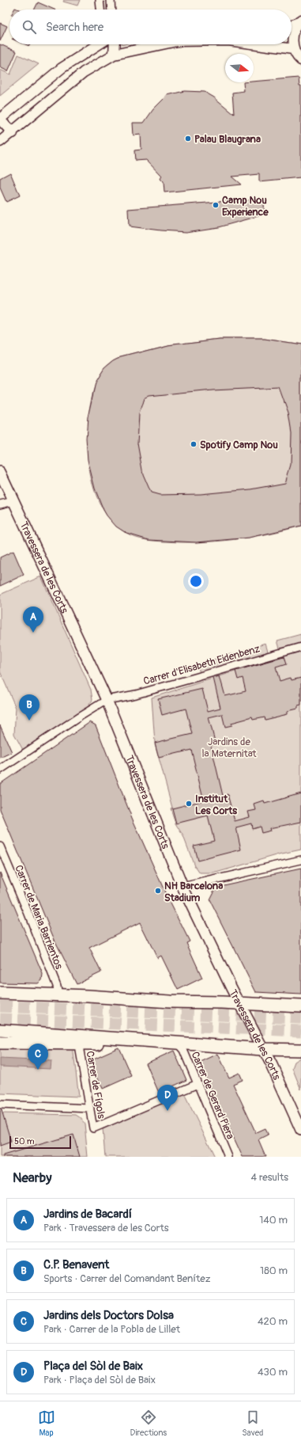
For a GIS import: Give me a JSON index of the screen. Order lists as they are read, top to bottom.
{
  "streets": {
    "main road": ["Travessera de les Corts"],
    "street": [
      "Carrer d'Elisabeth Eidenbenz",
      "Carrer de Maria Barrientos",
      "Carrer de Fígols",
      "Carrer de Gerard Piera"
    ]
  },
  "crossings": [
    ["Travessera de les Corts", "Carrer d'Elisabeth Eidenbenz"],
    ["Carrer de Fígols", "Carrer de Gerard Piera"]
  ],
  "parks": ["Jardins de la Maternitat"],
  "places": [
    "Palau Blaugrana",
    "Camp Nou Experience",
    "Spotify Camp Nou",
    "Institut Les Corts",
    "NH Barcelona Stadium"
  ],
  "scale_bar": "50 m",
  "north": "right",
  "page": {
    "search": "Search here",
    "pins": [
      "A",
      "B",
      "C",
      "D"
    ],
    "scale": "50 m",
    "heading": ["Nearby", "4 results"],
    "list": [
      {
        "mark": "A",
        "name": "Jardins de Bacardí",
        "note": "Park · Travessera de les Corts",
        "value": "140 m"
      },
      {
        "mark": "B",
        "name": "C.P. Benavent",
        "note": "Sports · Carrer del Comandant Benítez",
        "value": "180 m"
      },
      {
        "mark": "C",
        "name": "Jardins dels Doctors Dolsa",
        "note": "Park · Carrer de la Pobla de Lillet",
        "value": "420 m"
      },
      {
        "mark": "D",
        "name": "Plaça del Sòl de Baix",
        "note": "Park · Plaça del Sòl de Baix",
        "value": "430 m"
      }
    ],
    "nav": ["Map", "Directions", "Saved"]
  }
}
